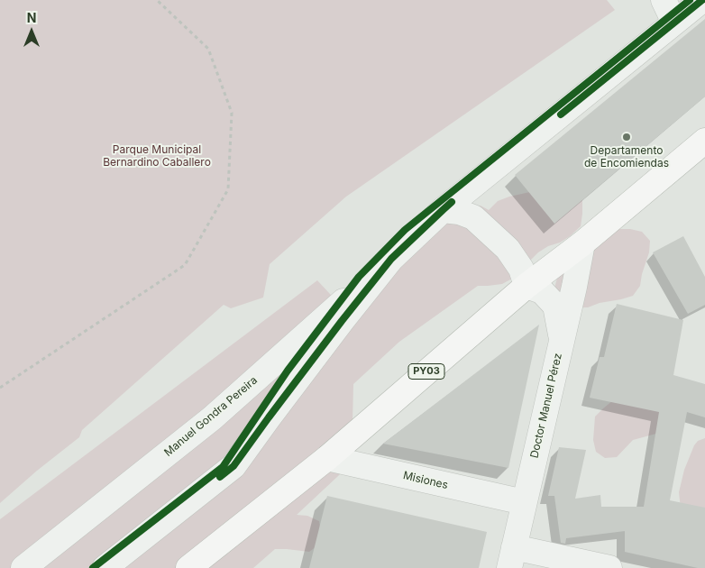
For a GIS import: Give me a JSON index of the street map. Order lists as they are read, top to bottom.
{
  "streets": {
    "highway": ["PY03"],
    "street": ["Doctor Manuel Pérez", "Manuel Gondra Pereira", "Misiones"]
  },
  "crossings": [
    ["PY03", "Doctor Manuel Pérez"],
    ["PY03", "Misiones"],
    ["Doctor Manuel Pérez", "Misiones"]
  ],
  "parks": ["Parque Municipal Bernardino Caballero"],
  "places": ["Departamento de Encomiendas"],
  "north": "top"
}
